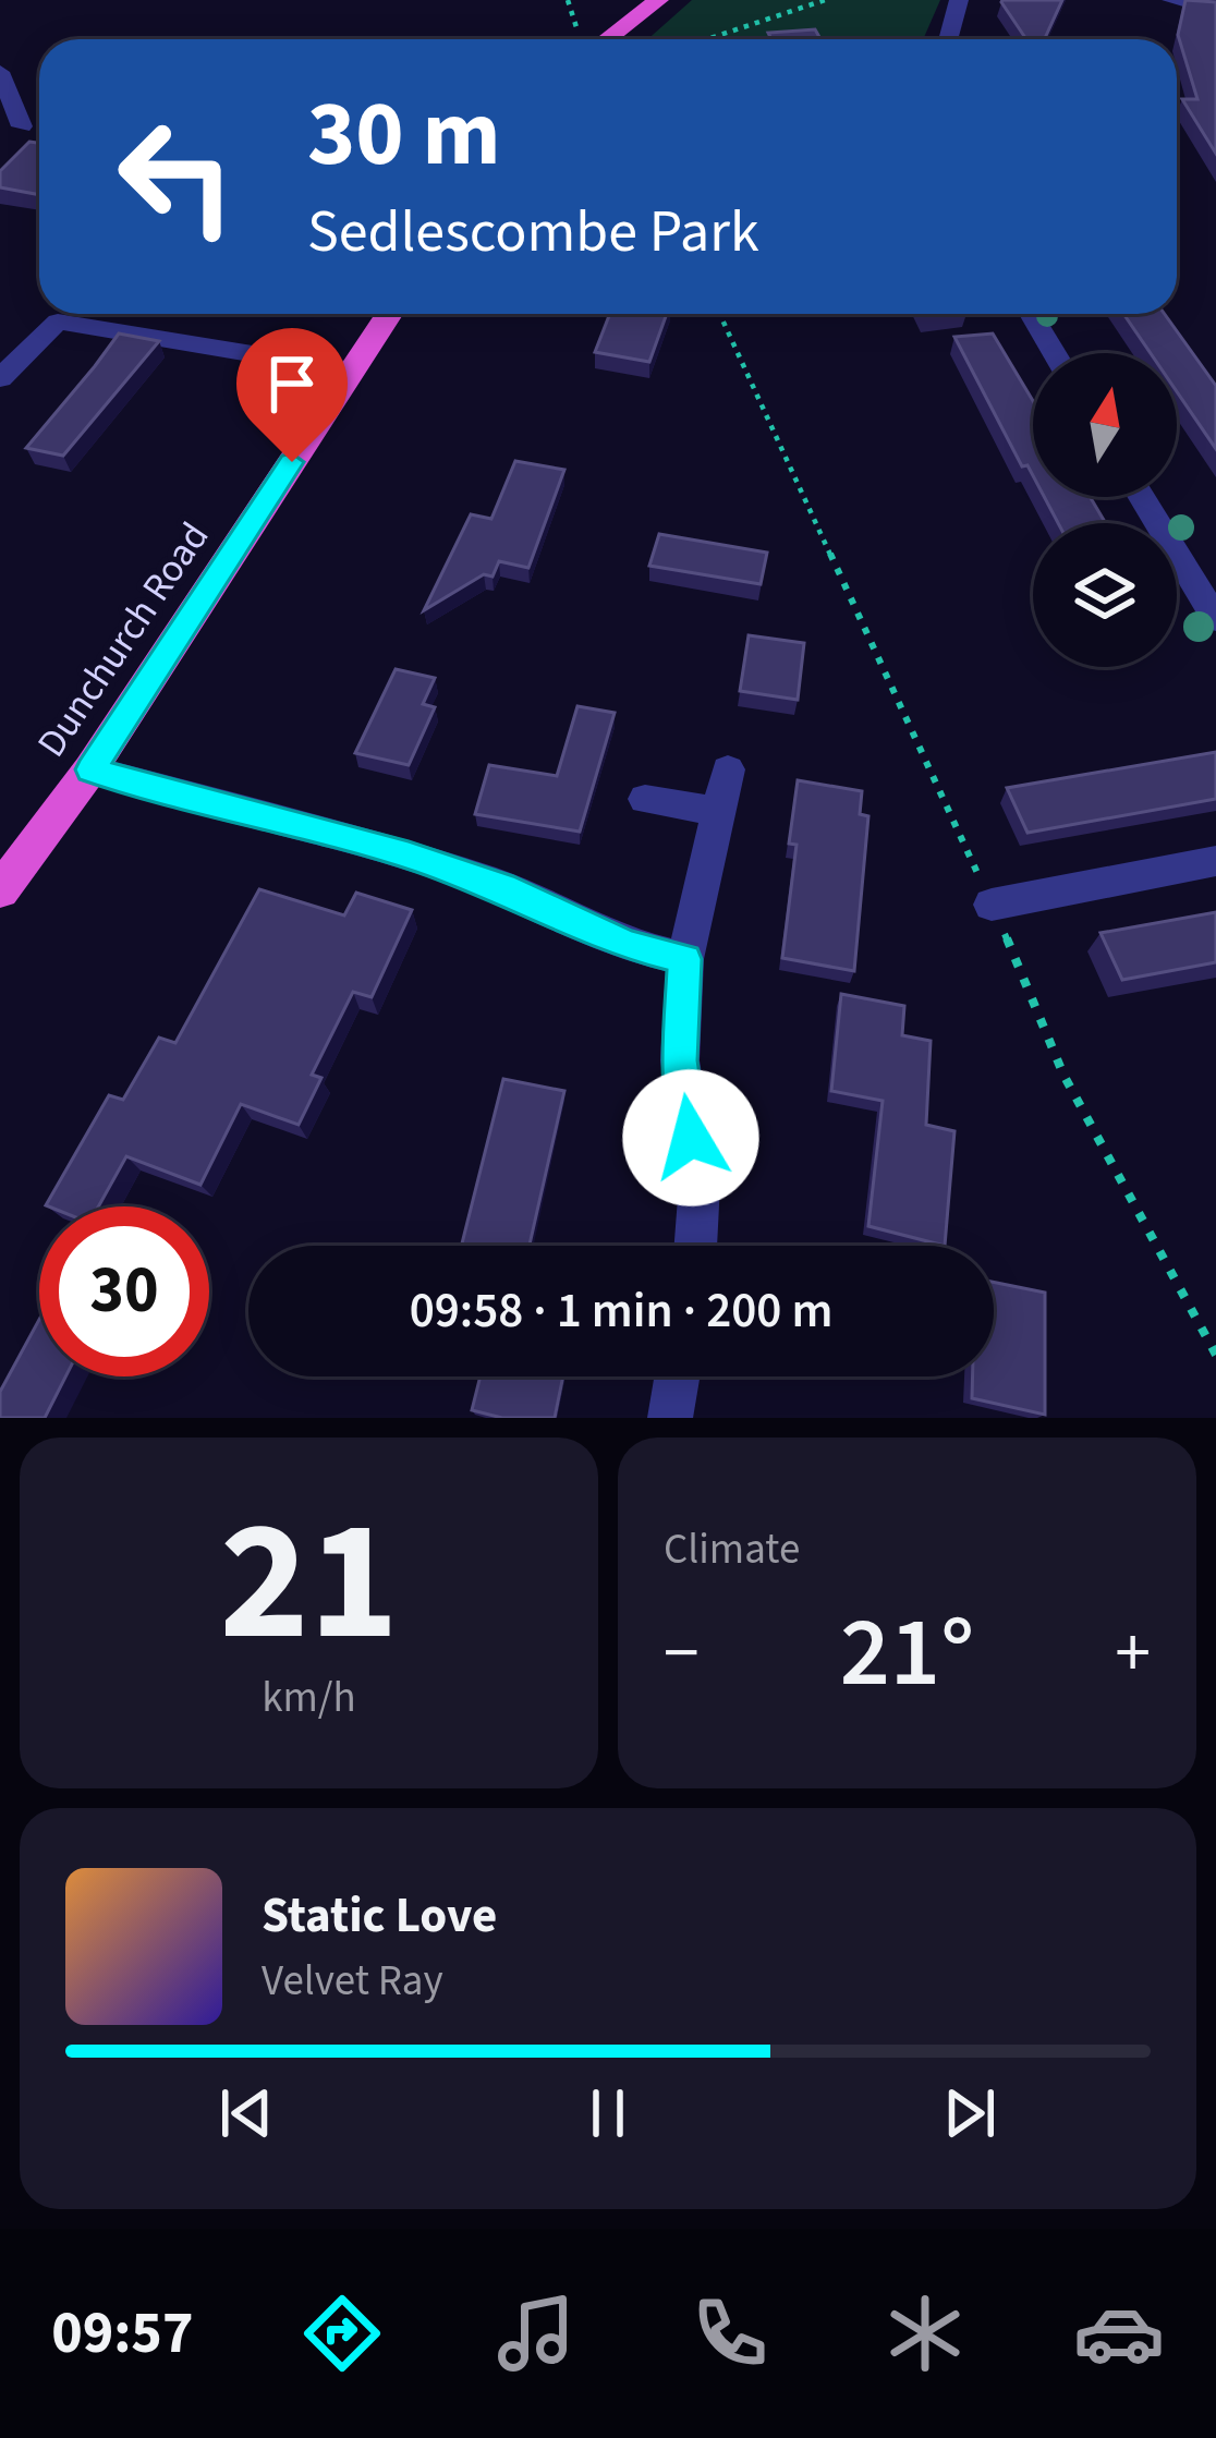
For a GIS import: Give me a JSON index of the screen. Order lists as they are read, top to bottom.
{
  "streets": {
    "highway": ["Dunchurch Road"]
  },
  "north": "top",
  "page": {
    "turn": ["30 m", "Sedlescombe Park"],
    "limit": "30",
    "trip": "09:58 · 1 min · 200 m",
    "tile": [
      ["21", "km/h"],
      "Climate"
    ],
    "heat": ["−", "21°", "+"],
    "song": ["Static Love", "Velvet Ray"],
    "tabs": "09:57"
  }
}
